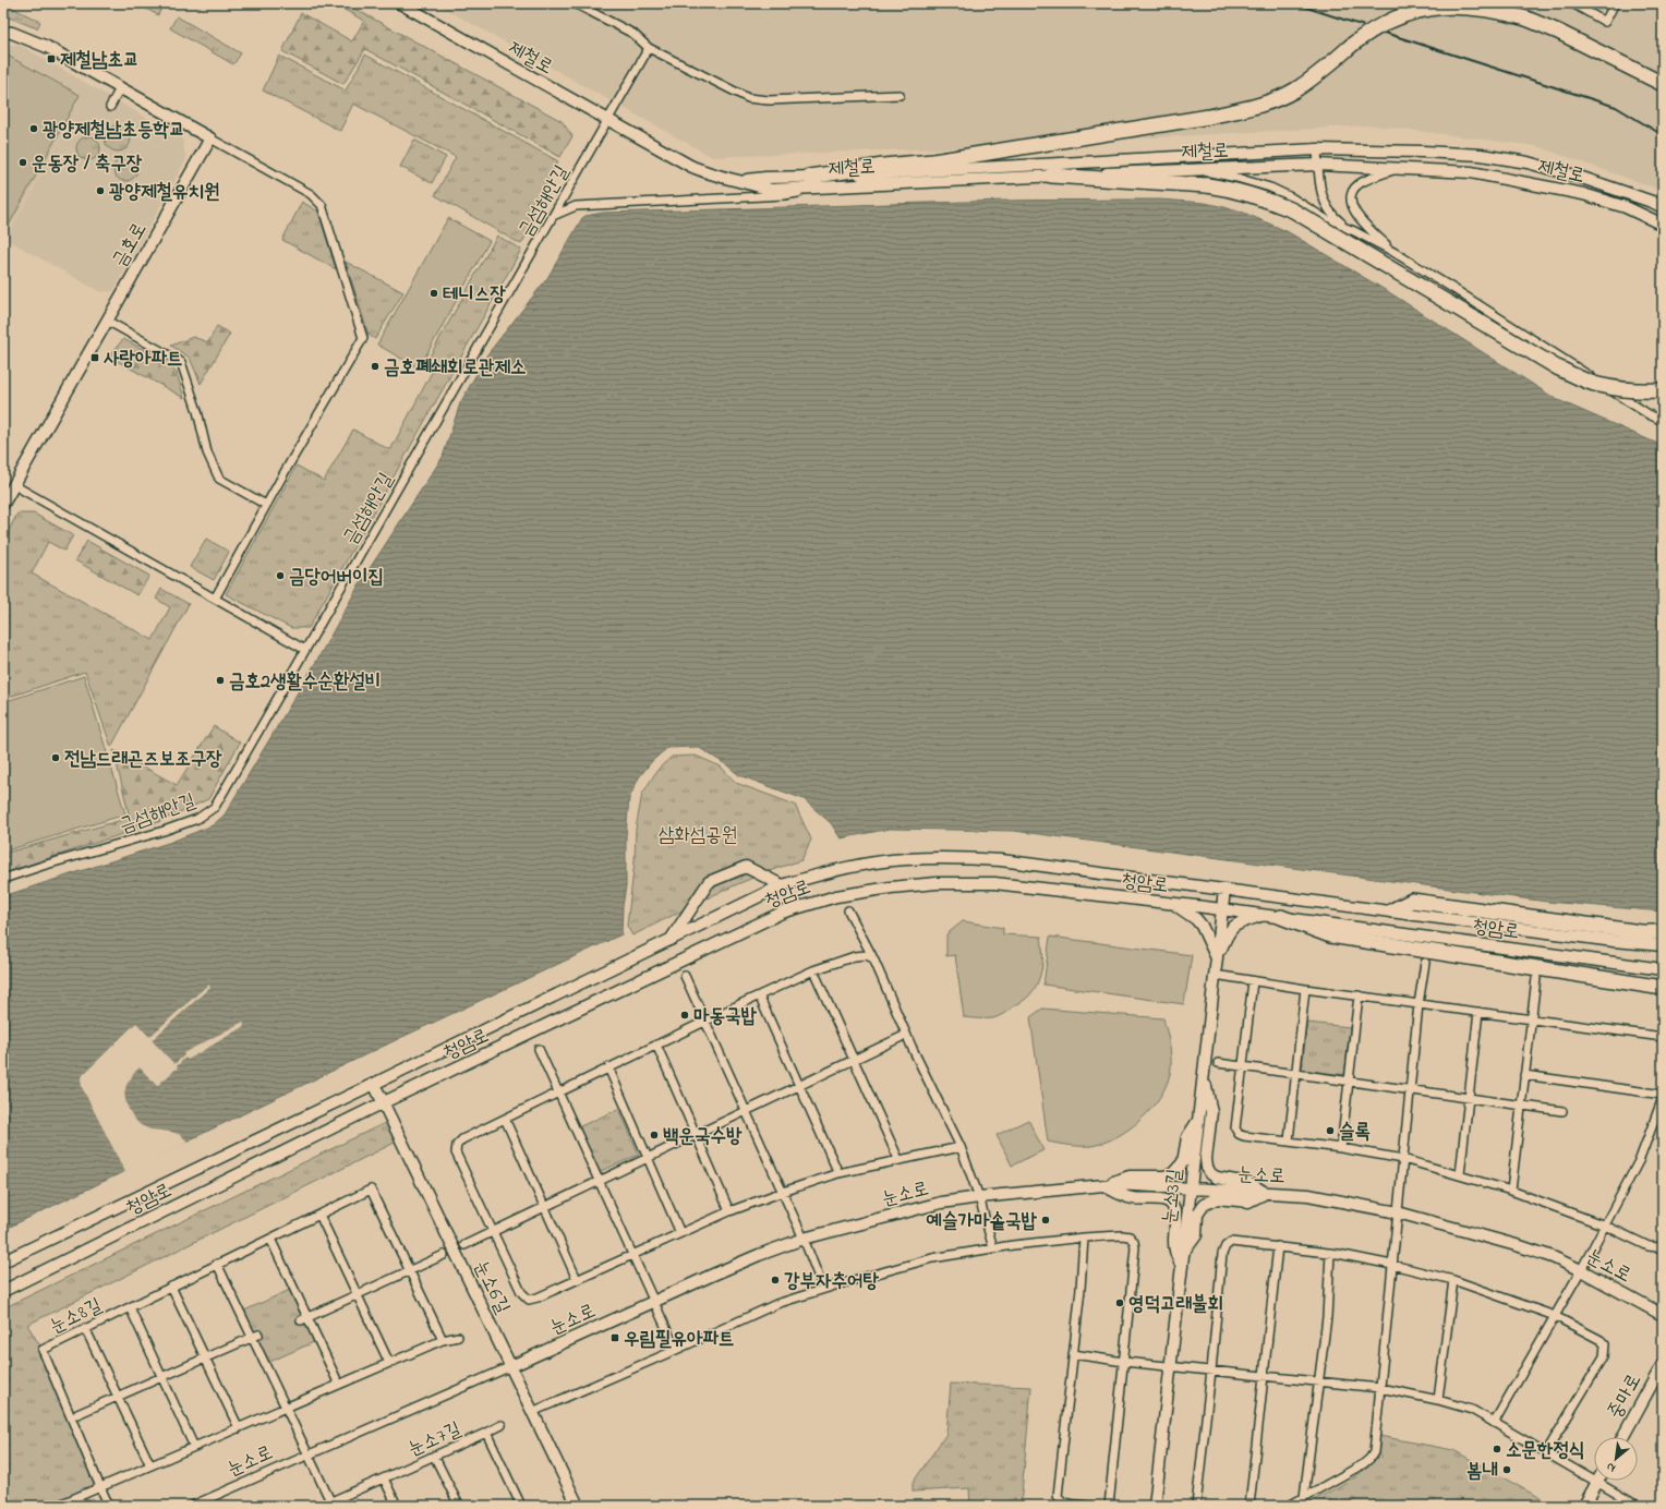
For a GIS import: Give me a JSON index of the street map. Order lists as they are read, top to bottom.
{
  "streets": {
    "main road": [
      "제철로",
      "금호로",
      "청암로",
      "눈소로",
      "눈소3길",
      "눈소6길",
      "중마로"
    ],
    "street": ["금섬해안길", "눈소8길", "눈소7길"]
  },
  "crossings": [
    ["제철로", "금섬해안길"],
    ["청암로", "눈소3길"],
    ["청암로", "눈소6길"],
    ["눈소로", "눈소3길"],
    ["눈소로", "눈소6길"]
  ],
  "parks": ["삼화섬공원"],
  "places": {
    "transit": ["제철남초교", "사랑아파트", "우림필유아파트"],
    "other": [
      "광양제철남초등학교",
      "운동장 / 축구장",
      "광양제철유치원",
      "테니스장",
      "금호폐쇄회로관제소",
      "금당어버이집",
      "금호2생활수순환설비",
      "전남드래곤즈보조구장",
      "마동국밥",
      "슬록",
      "백운국수방",
      "예슬가마솥국밥",
      "강부자추어탕",
      "영덕고래불회",
      "소문한정식",
      "봄내"
    ]
  },
  "north": "bottom left"
}
